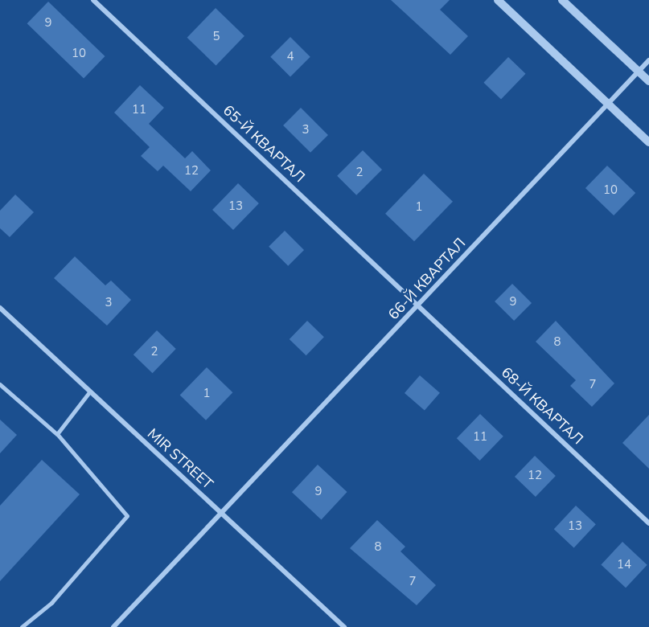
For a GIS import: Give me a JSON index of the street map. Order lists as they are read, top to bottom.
{
  "streets": {
    "street": [
      "65-Й КВАРТАЛ",
      "66-Й КВАРТАЛ",
      "68-Й КВАРТАЛ",
      "MIR STREET"
    ]
  },
  "crossings": [
    ["65-Й КВАРТАЛ", "66-Й КВАРТАЛ"],
    ["65-Й КВАРТАЛ", "68-Й КВАРТАЛ"],
    ["66-Й КВАРТАЛ", "68-Й КВАРТАЛ"],
    ["66-Й КВАРТАЛ", "MIR STREET"]
  ],
  "house_numbers": [
    "9",
    "5",
    "10",
    "4",
    "11",
    "3",
    "12",
    "2",
    "10",
    "13",
    "1",
    "9",
    "3",
    "8",
    "2",
    "7",
    "1",
    "11",
    "12",
    "9",
    "13",
    "8",
    "14",
    "7"
  ]
}
